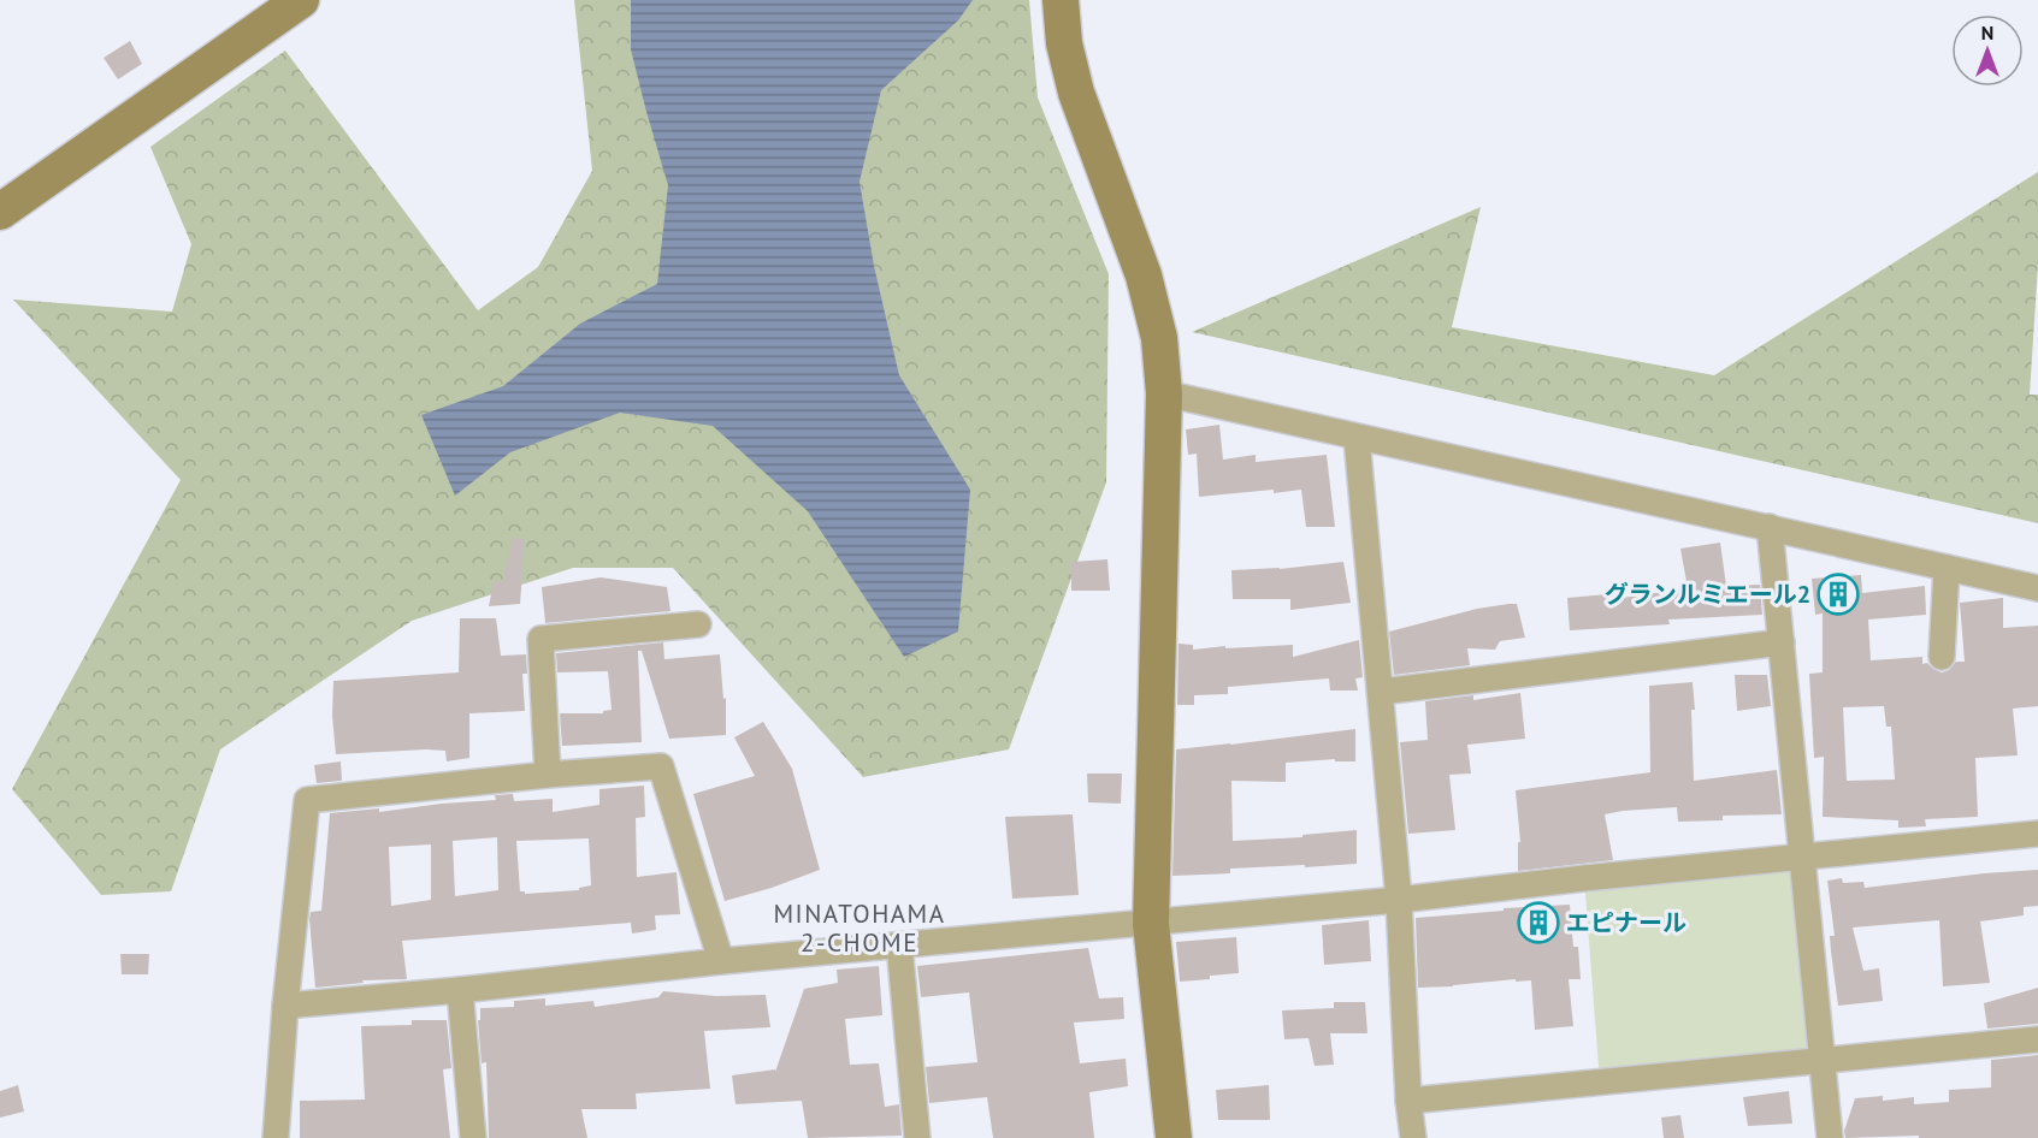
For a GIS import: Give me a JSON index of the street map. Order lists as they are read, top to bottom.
{
  "districts": ["MINATOHAMA 2-CHOME"],
  "places": {
    "building": ["グランルミエール2", "エピナール"]
  },
  "north": "top"
}
